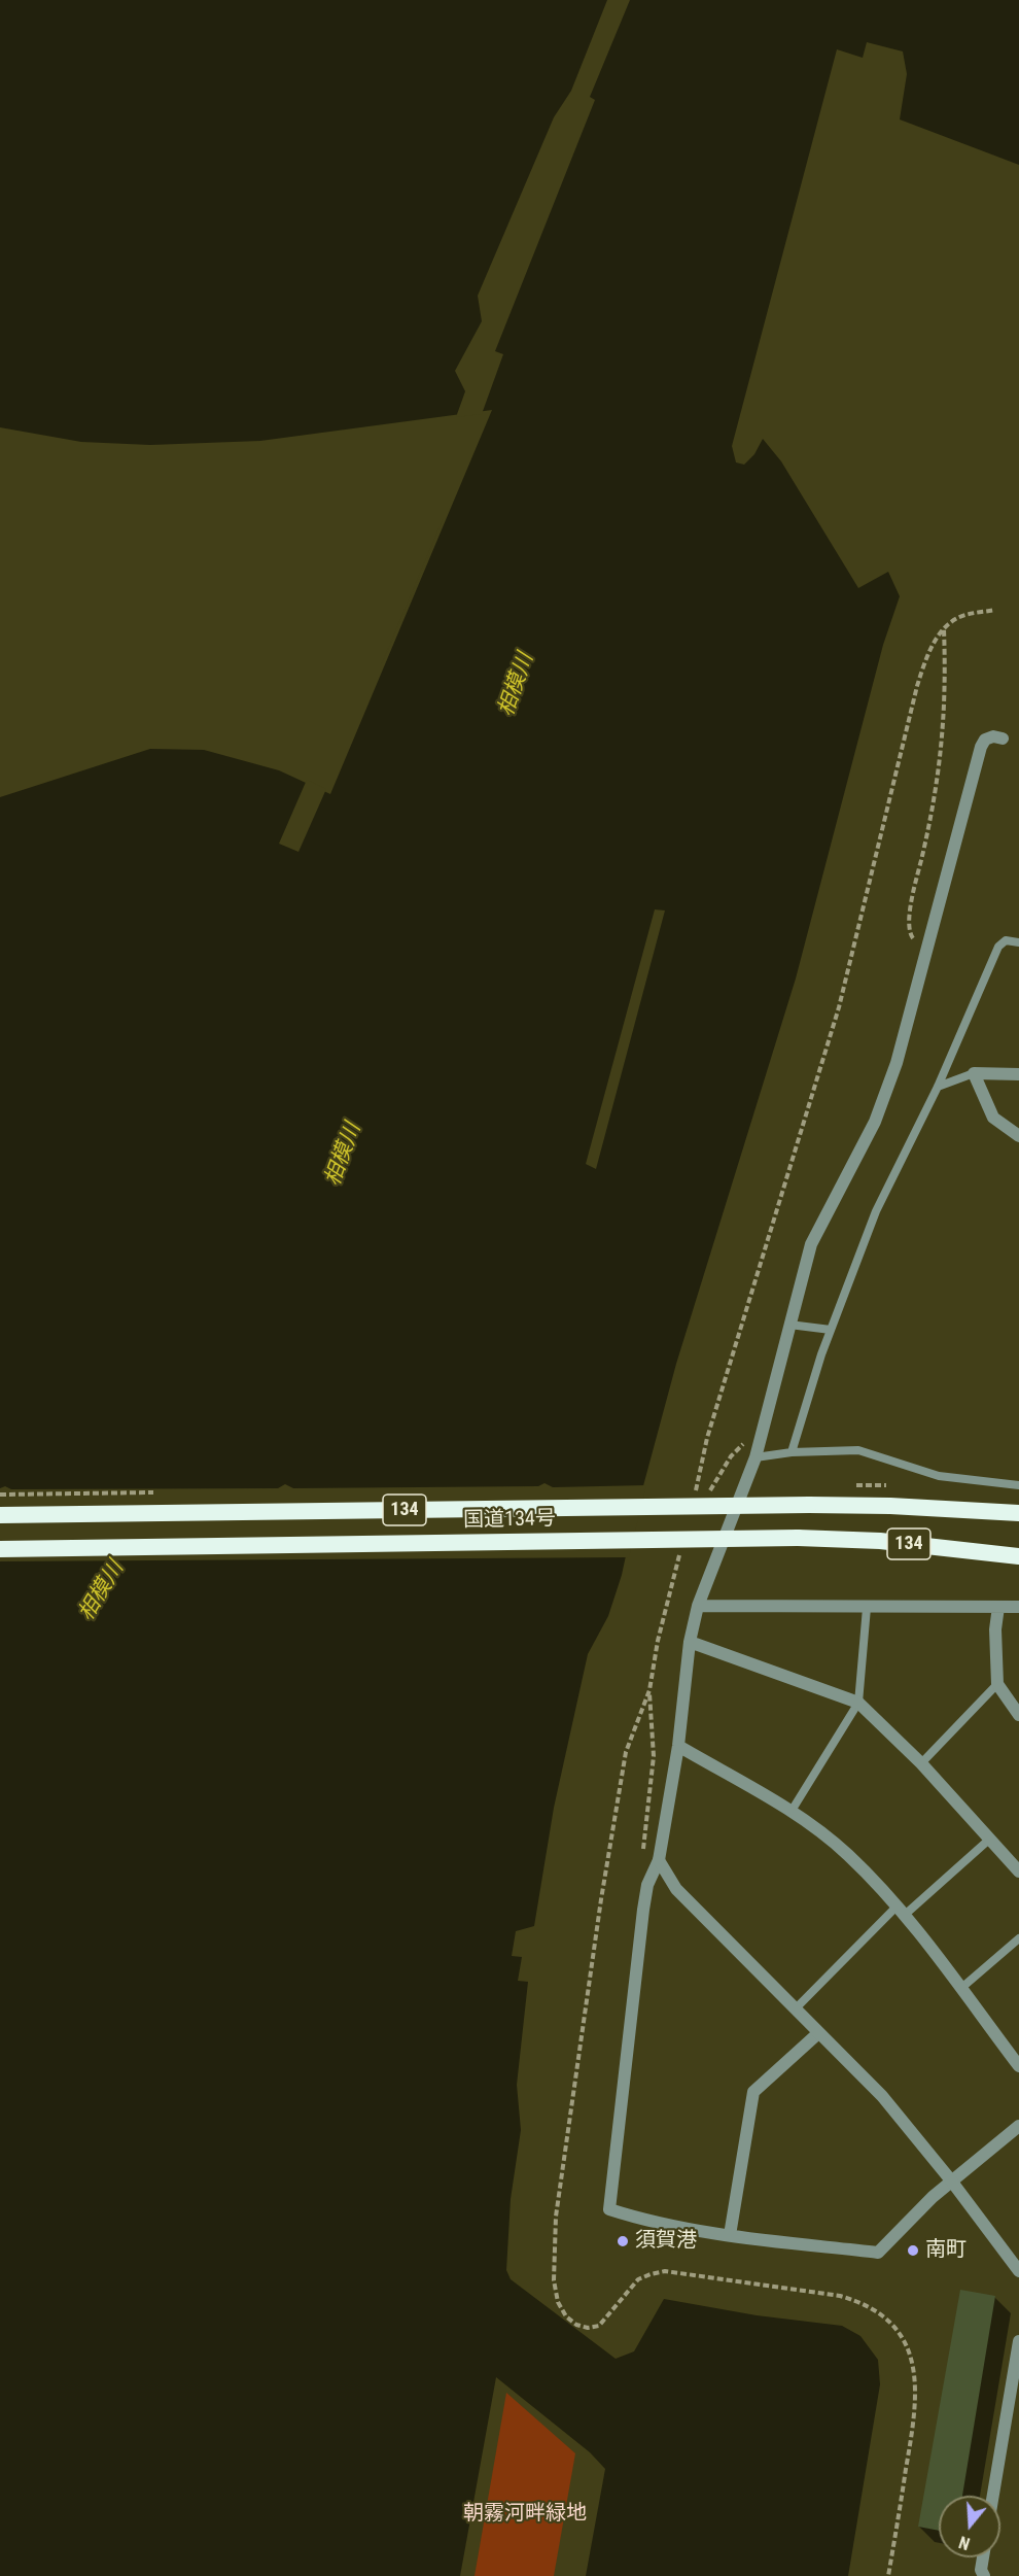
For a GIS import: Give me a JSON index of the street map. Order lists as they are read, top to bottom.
{
  "streets": {
    "highway": ["134", "国道134号"]
  },
  "water": ["相模川"],
  "parks": ["朝霧河畔緑地"],
  "places": ["須賀港", "南町"],
  "north": "bottom"
}
